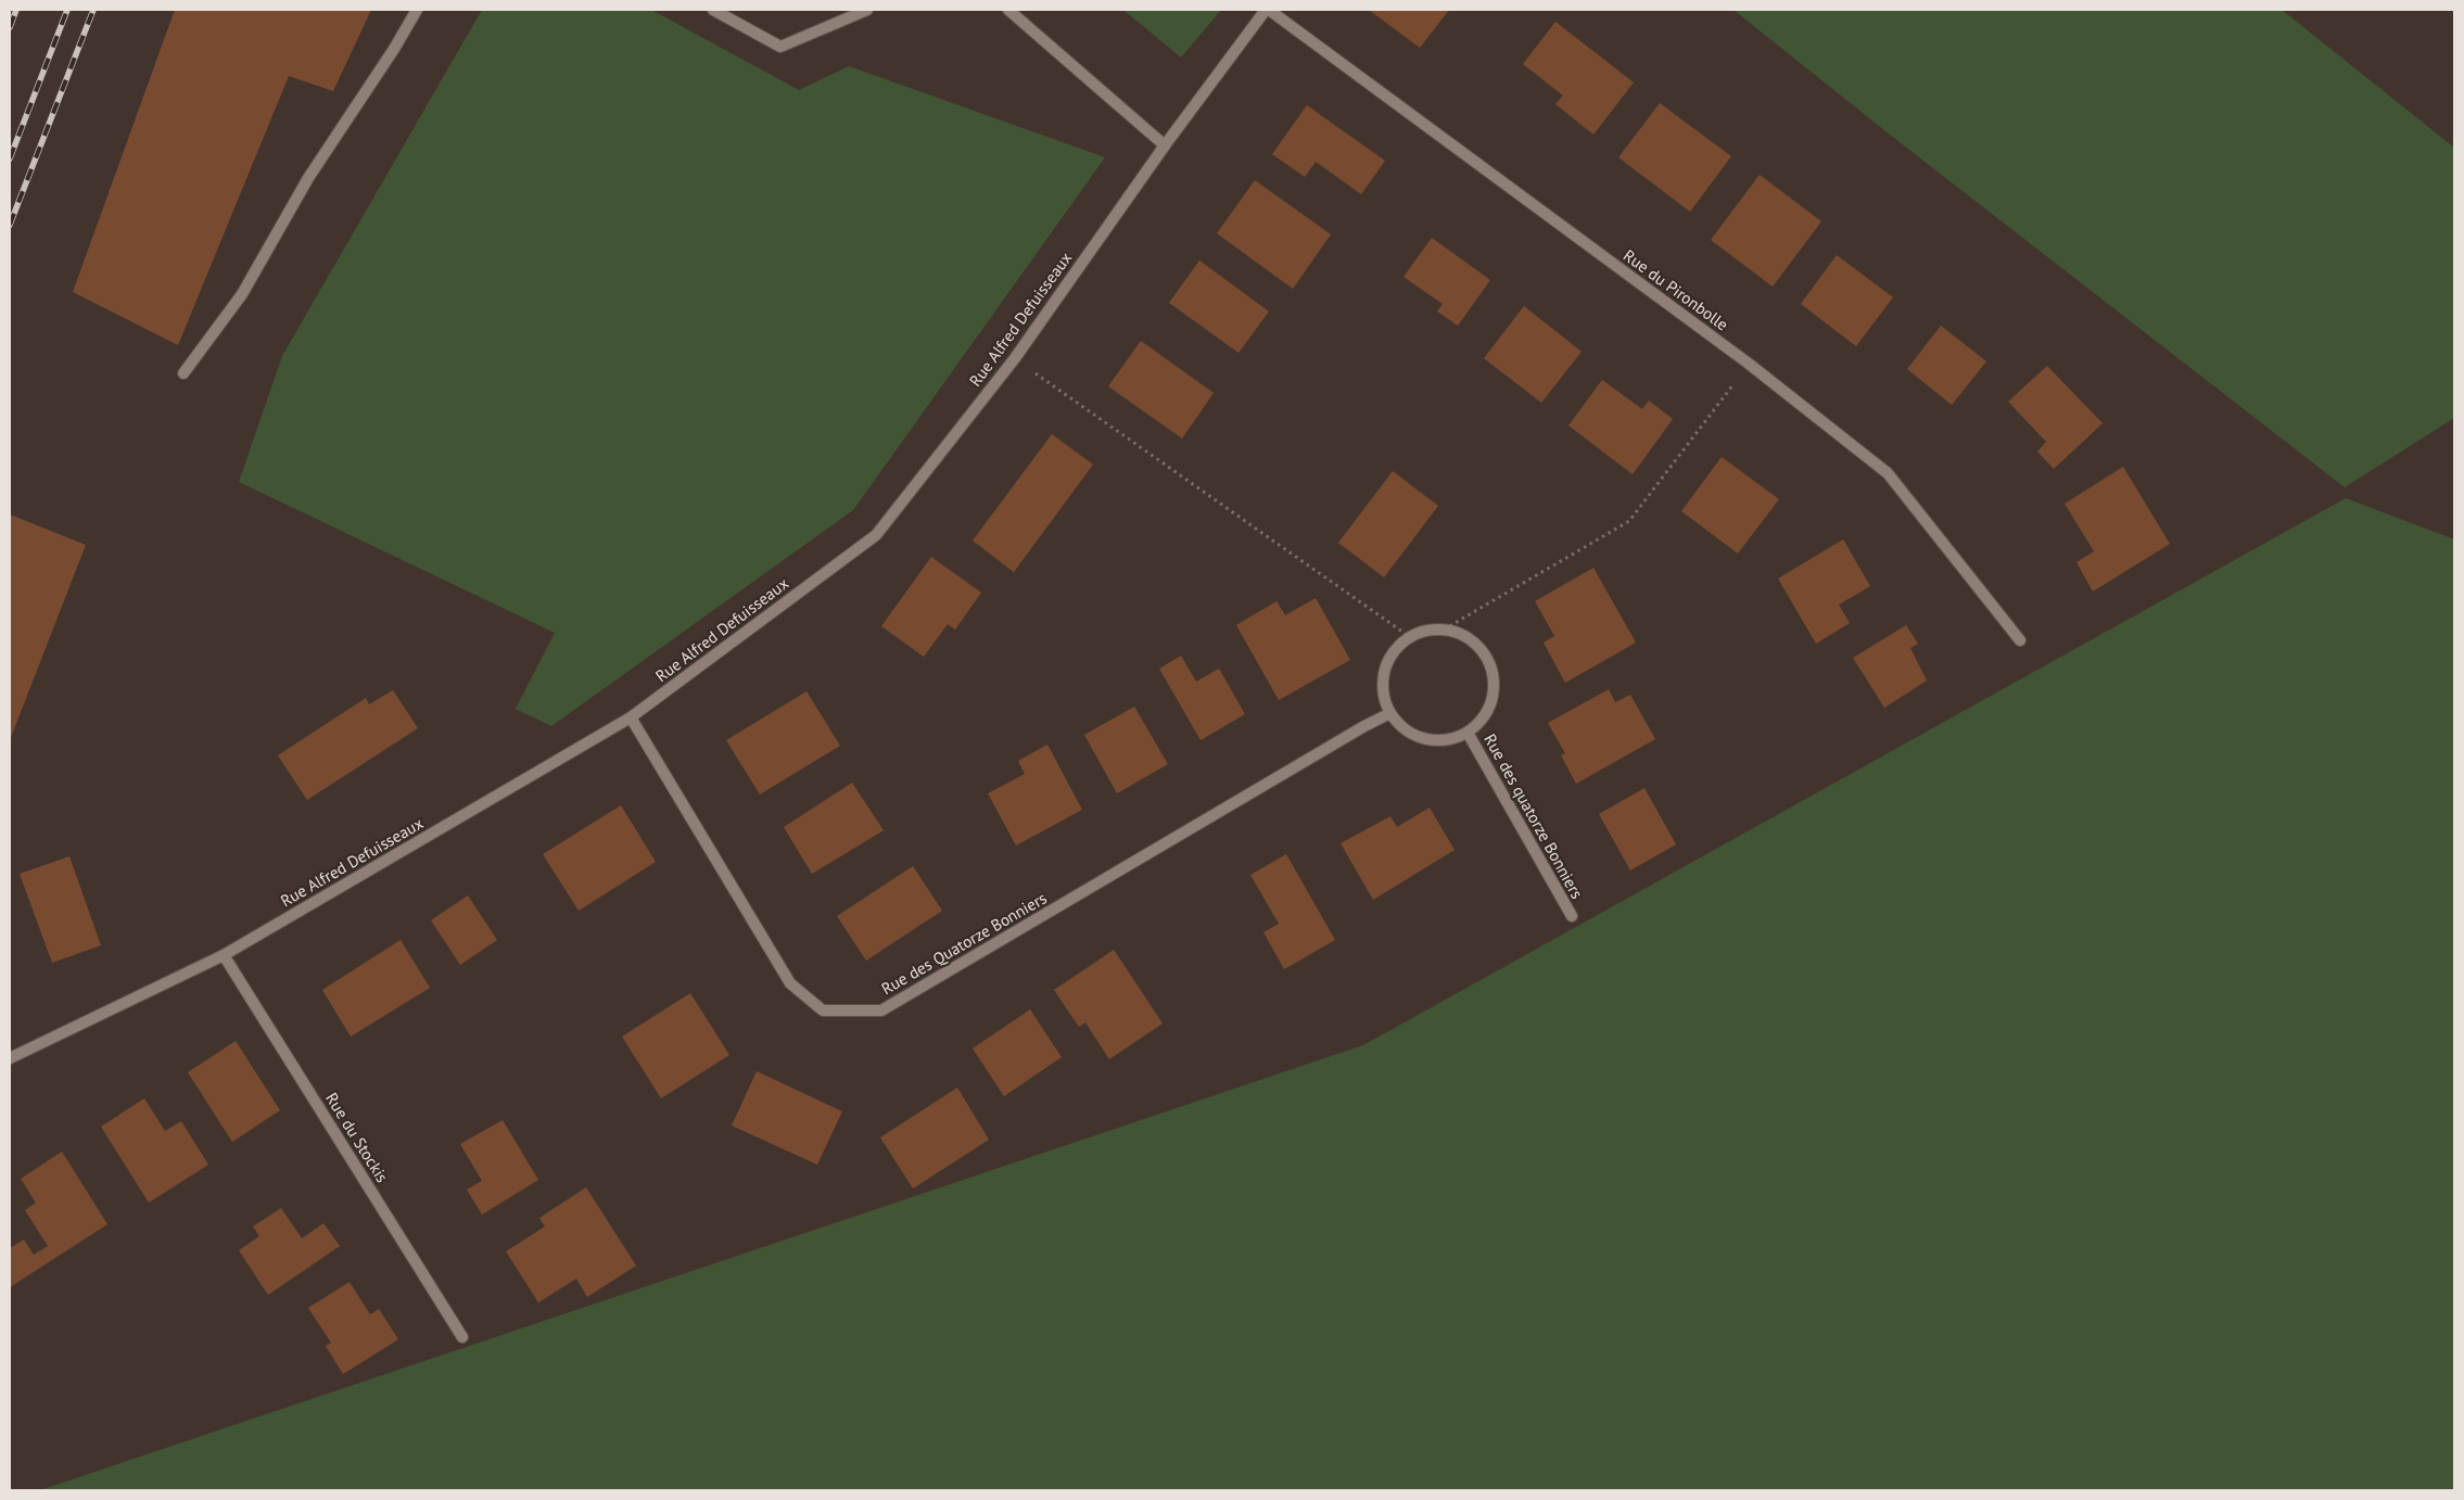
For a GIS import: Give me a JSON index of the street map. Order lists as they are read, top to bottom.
{
  "streets": {
    "street": [
      "Rue du Pironbolle",
      "Rue Alfred Defuisseaux",
      "Rue des quatorze Bonniers",
      "Rue des Quatorze Bonniers",
      "Rue du Stockis"
    ]
  },
  "crossings": [
    ["Rue du Pironbolle", "Rue Alfred Defuisseaux"],
    ["Rue Alfred Defuisseaux", "Rue des Quatorze Bonniers"],
    ["Rue Alfred Defuisseaux", "Rue du Stockis"],
    ["Rue des quatorze Bonniers", "Rue des Quatorze Bonniers"]
  ]
}
